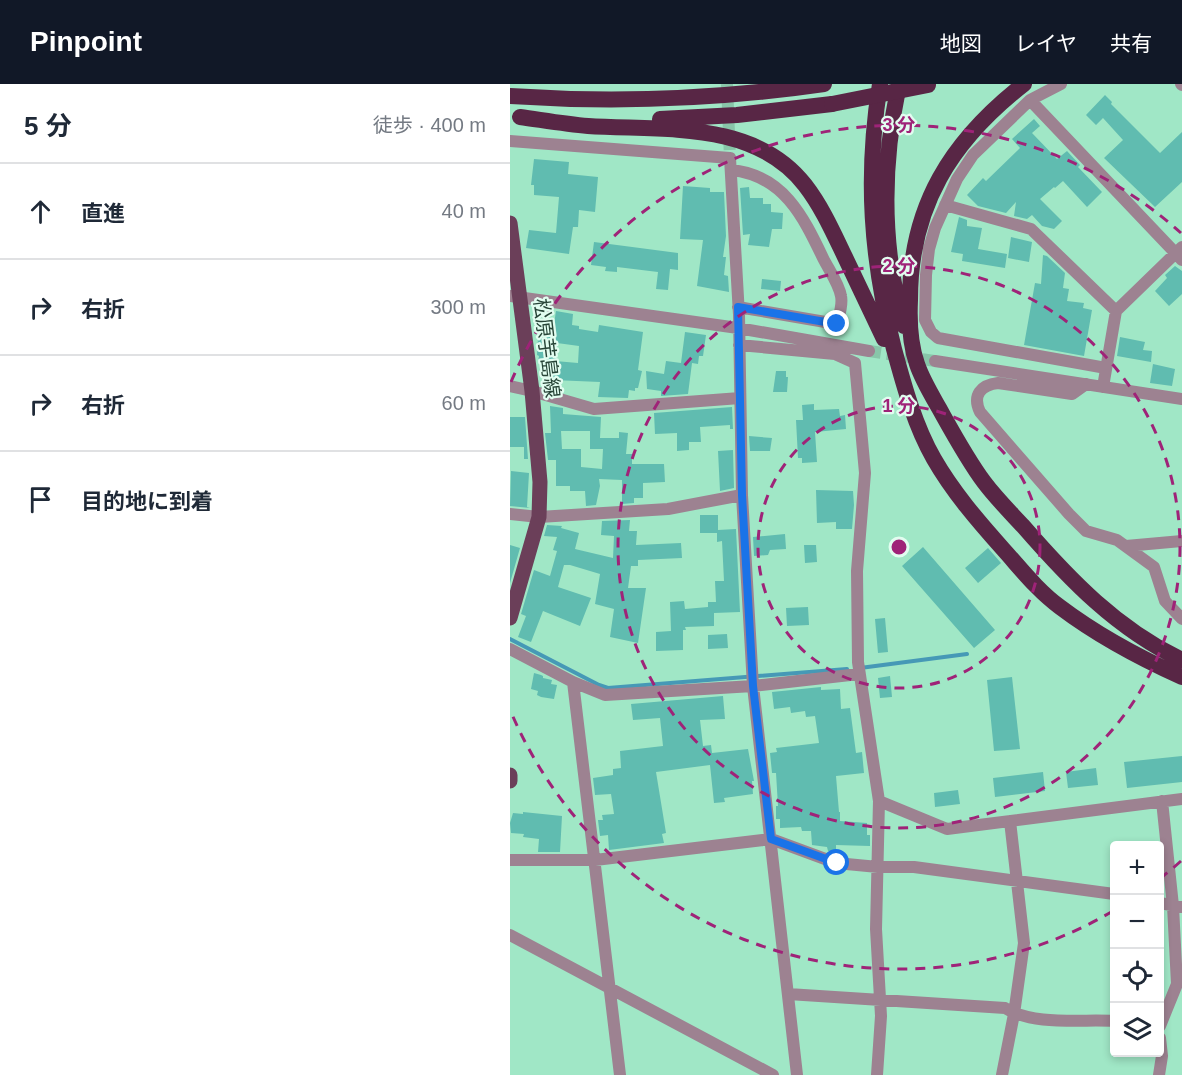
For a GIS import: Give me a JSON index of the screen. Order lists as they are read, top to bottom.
{
  "streets": {
    "main road": ["松原芋島線"]
  },
  "page": {
    "header": "Pinpoint",
    "nav": ["地図", "レイヤ", "共有"],
    "heading": ["5 分", "徒歩 · 400 m"],
    "list": [
      ["直進", "40 m"],
      ["右折", "300 m"],
      ["右折", "60 m"],
      "目的地に到着"
    ],
    "map_buttons": ["+", "−"]
  },
  "rings": ["3 分", "2 分", "1 分"]
}
